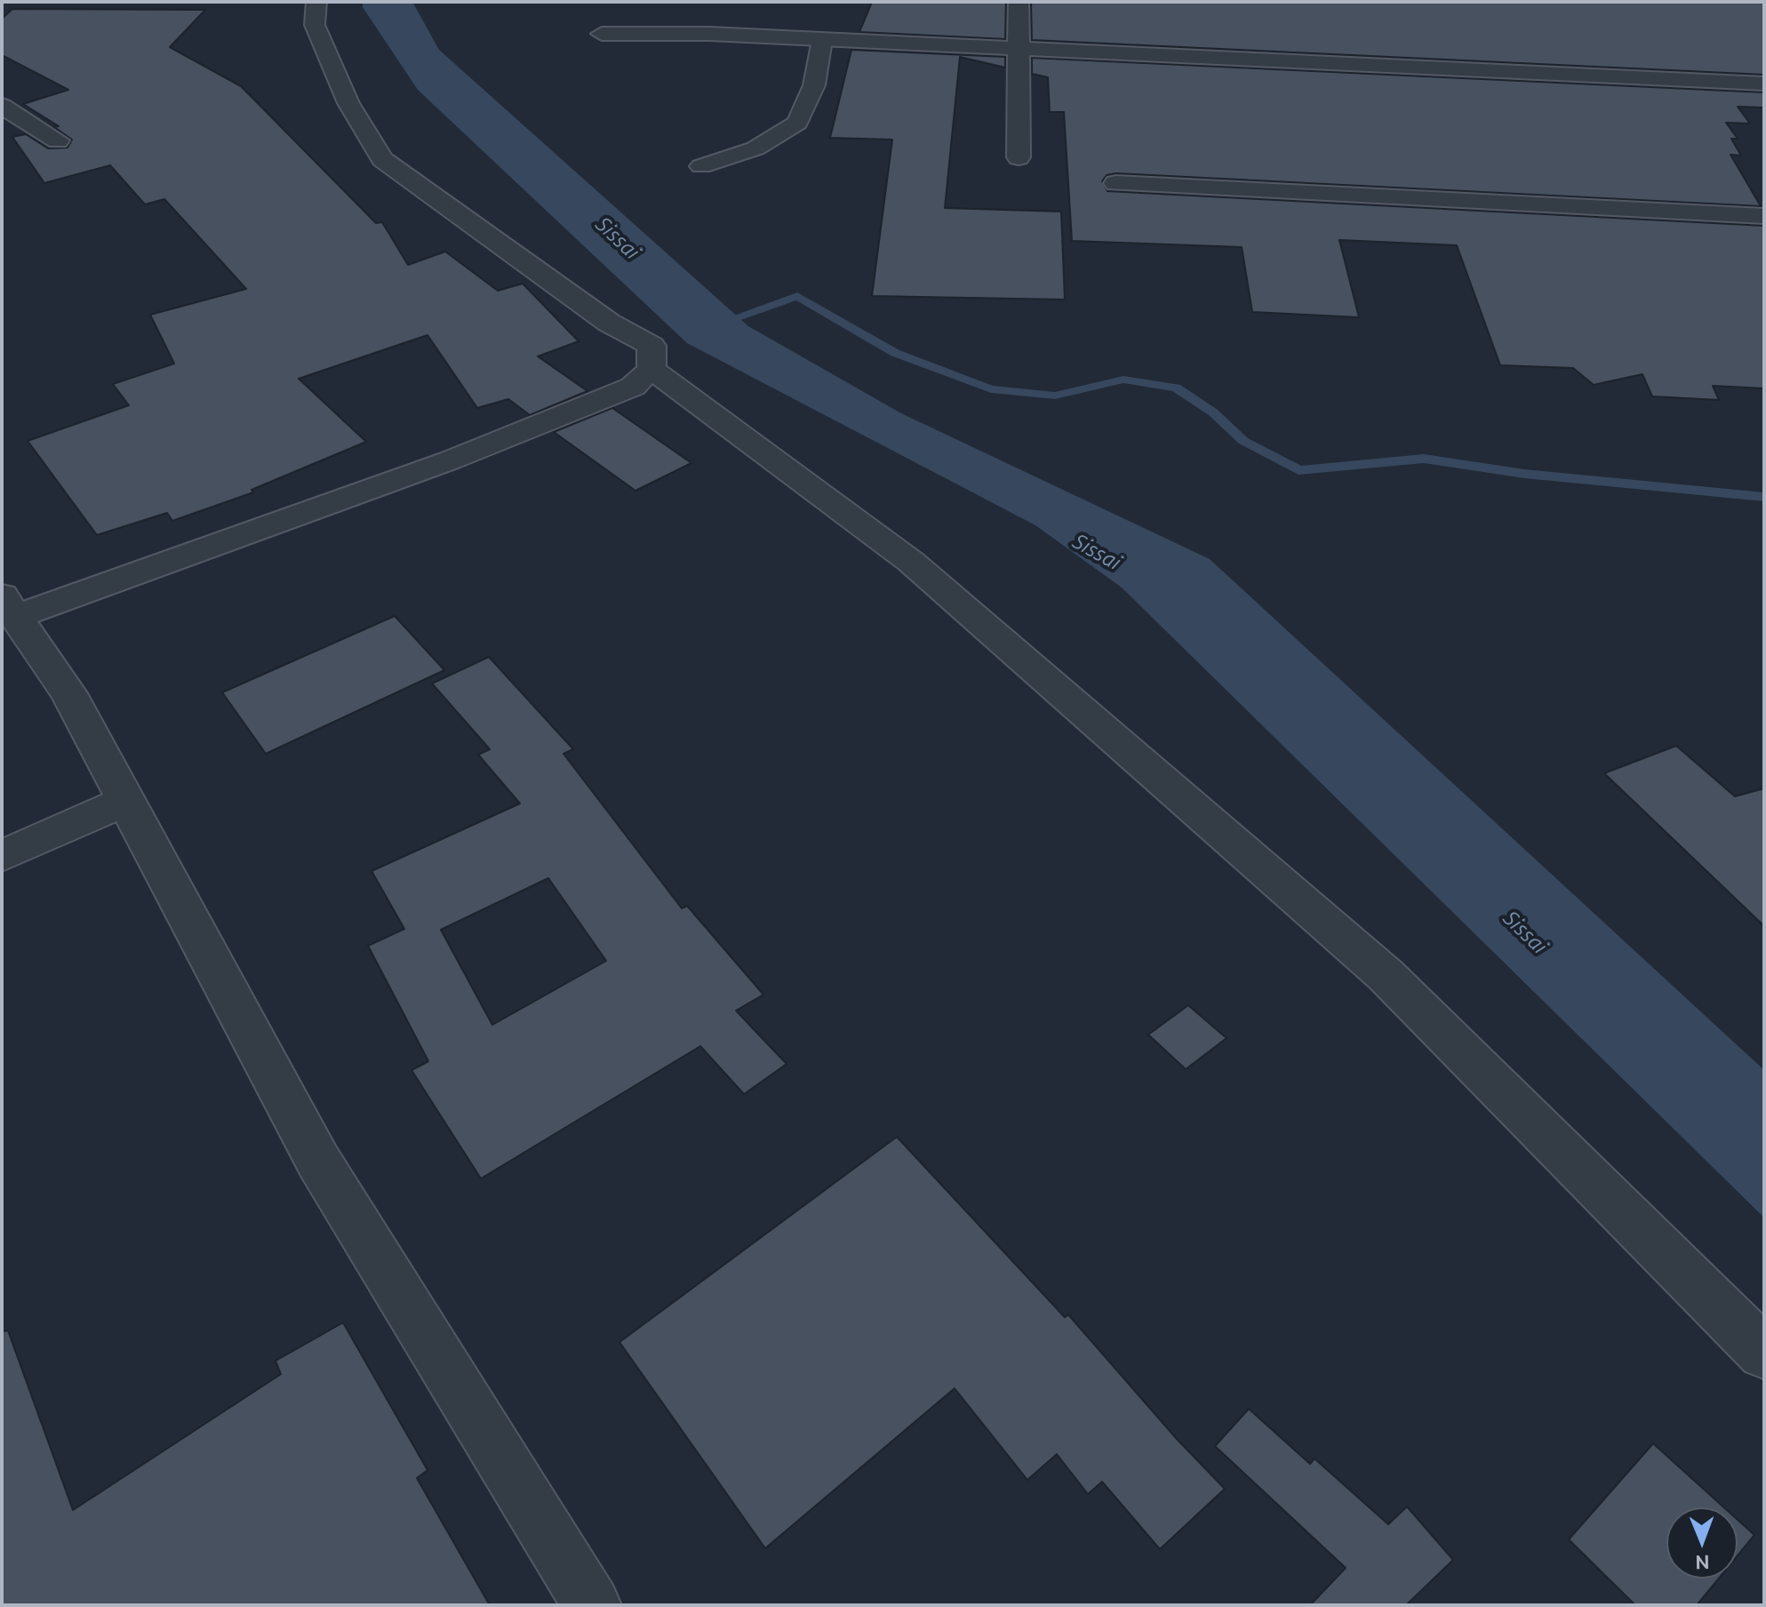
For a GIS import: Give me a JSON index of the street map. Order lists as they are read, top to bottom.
{
  "water": ["Sissai"],
  "north": "bottom"
}
